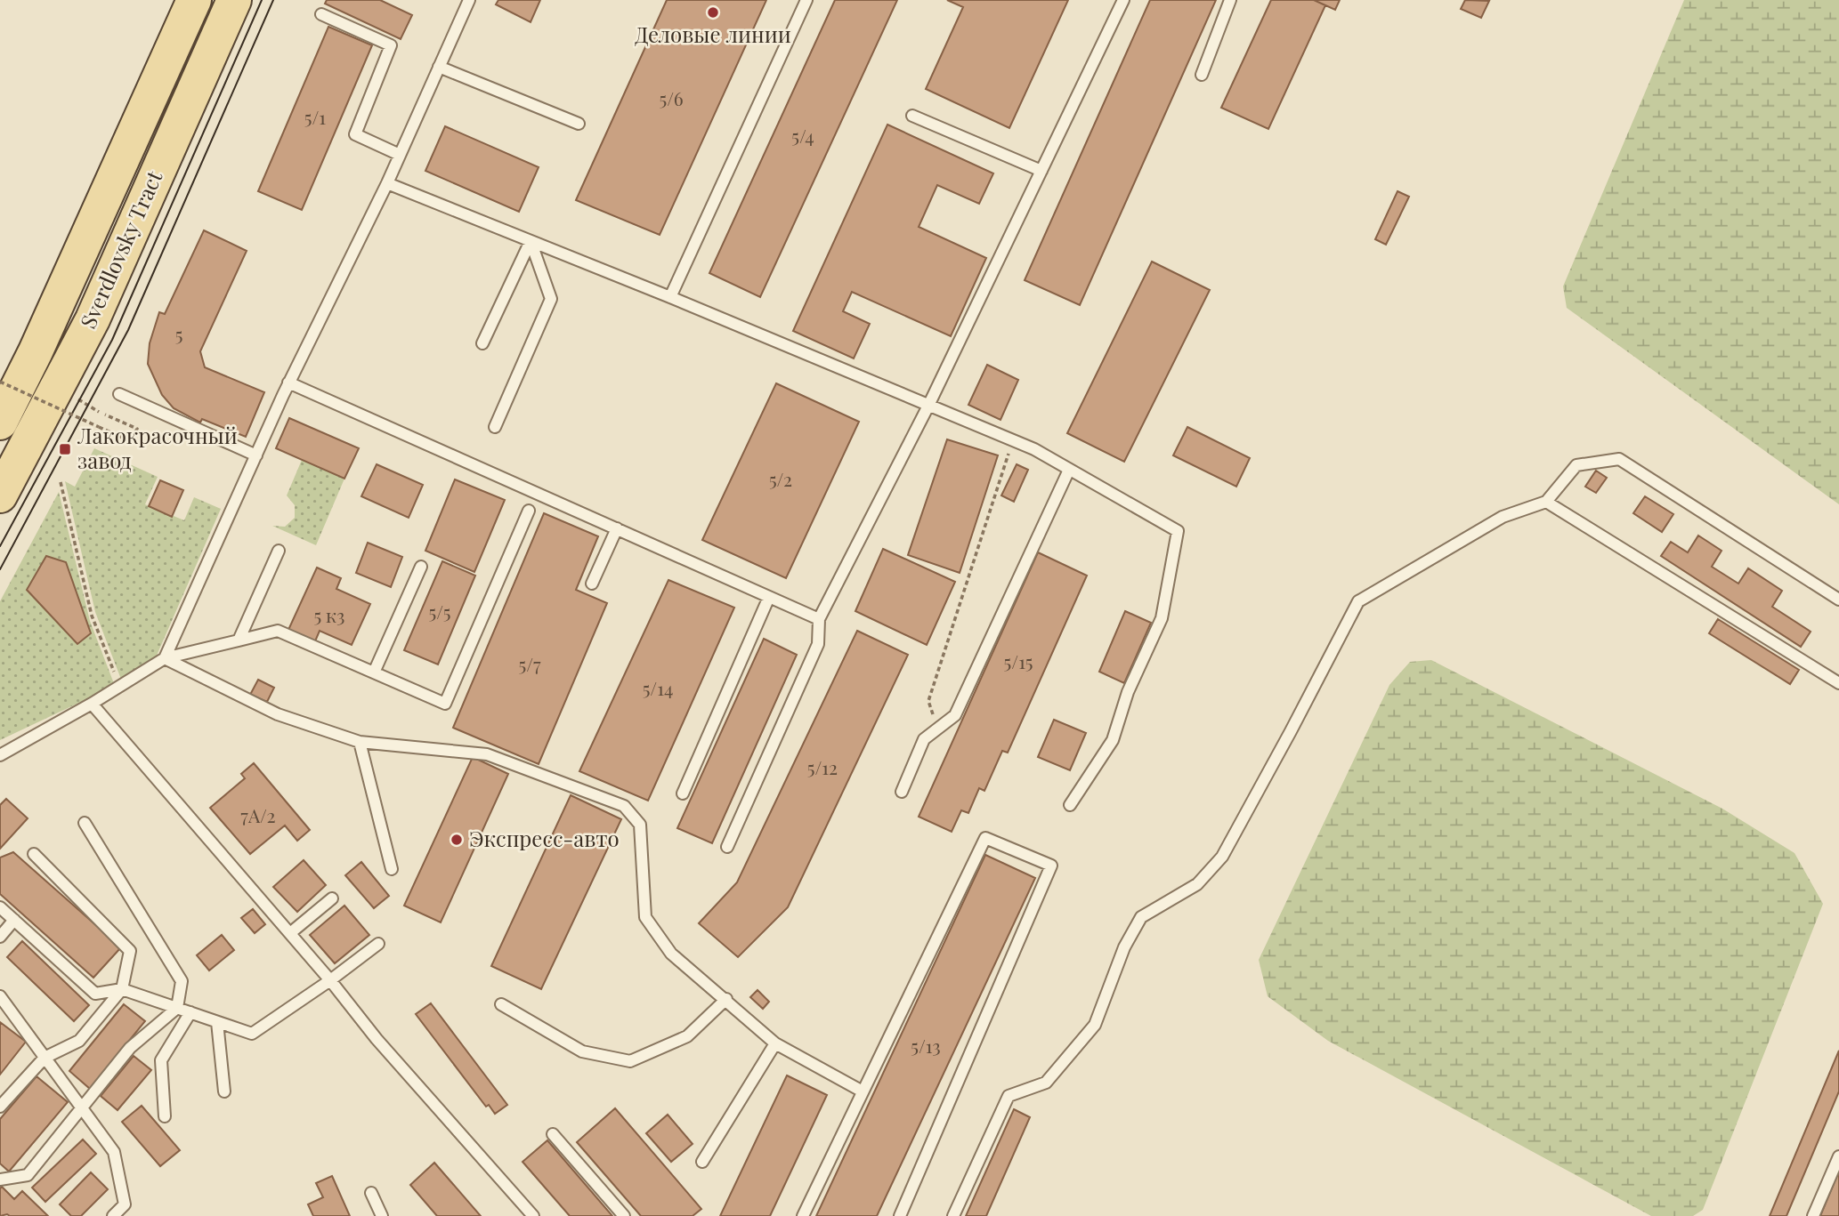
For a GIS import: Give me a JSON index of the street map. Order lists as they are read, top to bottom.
{
  "streets": {
    "main road": ["Sverdlovsky Tract"]
  },
  "places": {
    "other": ["Деловые линии", "Экспресс-авто"],
    "transit": ["Лакокрасочный завод"]
  },
  "house_numbers": [
    "5/6",
    "5/1",
    "5/4",
    "5",
    "5/2",
    "5/5",
    "5 к3",
    "5/15",
    "5/7",
    "5/14",
    "5/12",
    "7А/2",
    "5/13"
  ]
}
